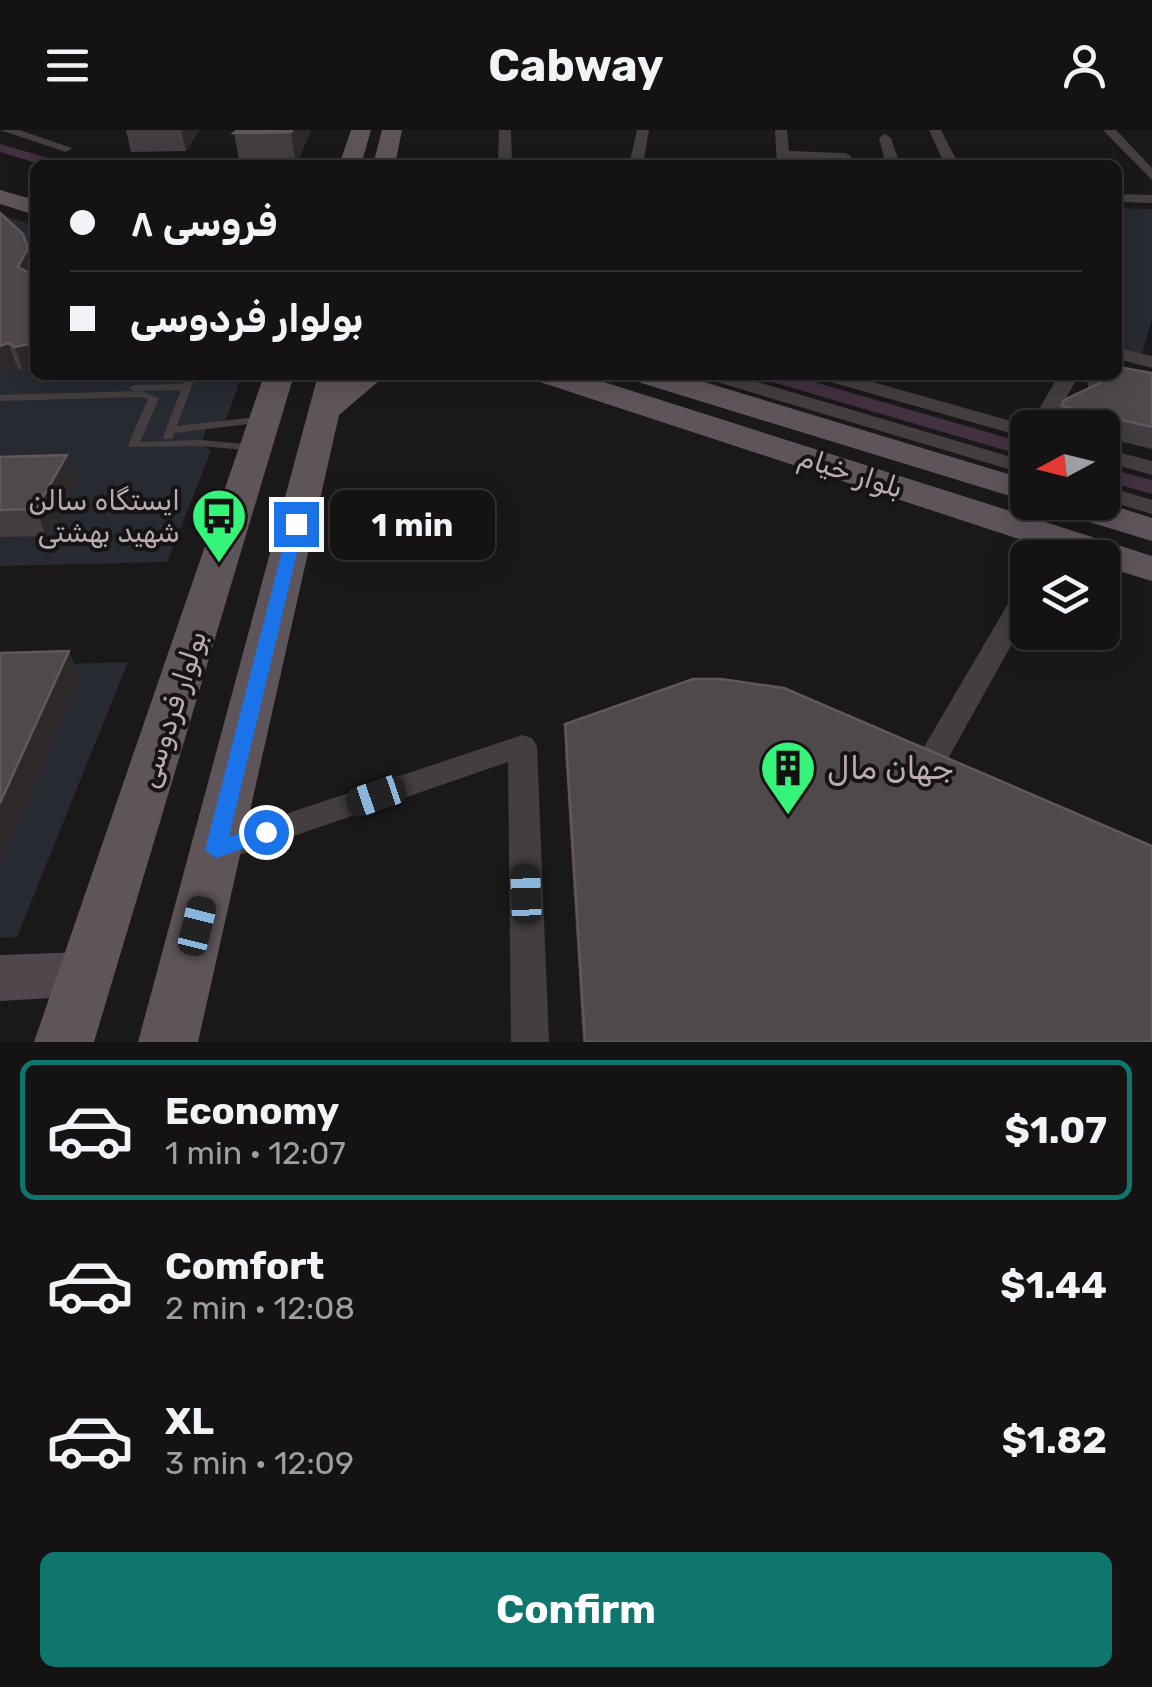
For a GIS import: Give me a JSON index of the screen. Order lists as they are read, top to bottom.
{
  "streets": {
    "main road": ["بلوار خیام", "بولوار فردوسی"]
  },
  "places": {
    "bus stop": ["ایستگاه سالن شهید بهشتی"],
    "building": ["جهان مال"]
  },
  "north": "left",
  "page": {
    "header": "Cabway",
    "banner": ["فروسی ۸", "بولوار فردوسی"],
    "bubble": "1 min",
    "list": [
      {
        "name": "Economy",
        "note": "1 min · 12:07",
        "value": "$1.07"
      },
      {
        "name": "Comfort",
        "note": "2 min · 12:08",
        "value": "$1.44"
      },
      {
        "name": "XL",
        "note": "3 min · 12:09",
        "value": "$1.82"
      }
    ],
    "buttons": "Confirm"
  }
}
